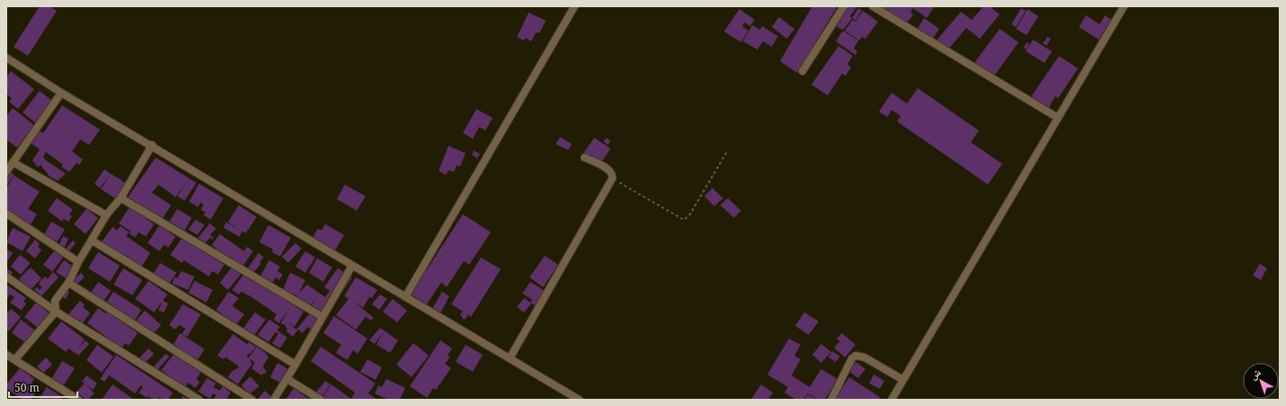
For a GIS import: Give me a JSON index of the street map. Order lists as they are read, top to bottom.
{
  "scale_bar": "50 m",
  "north": "top left"
}
